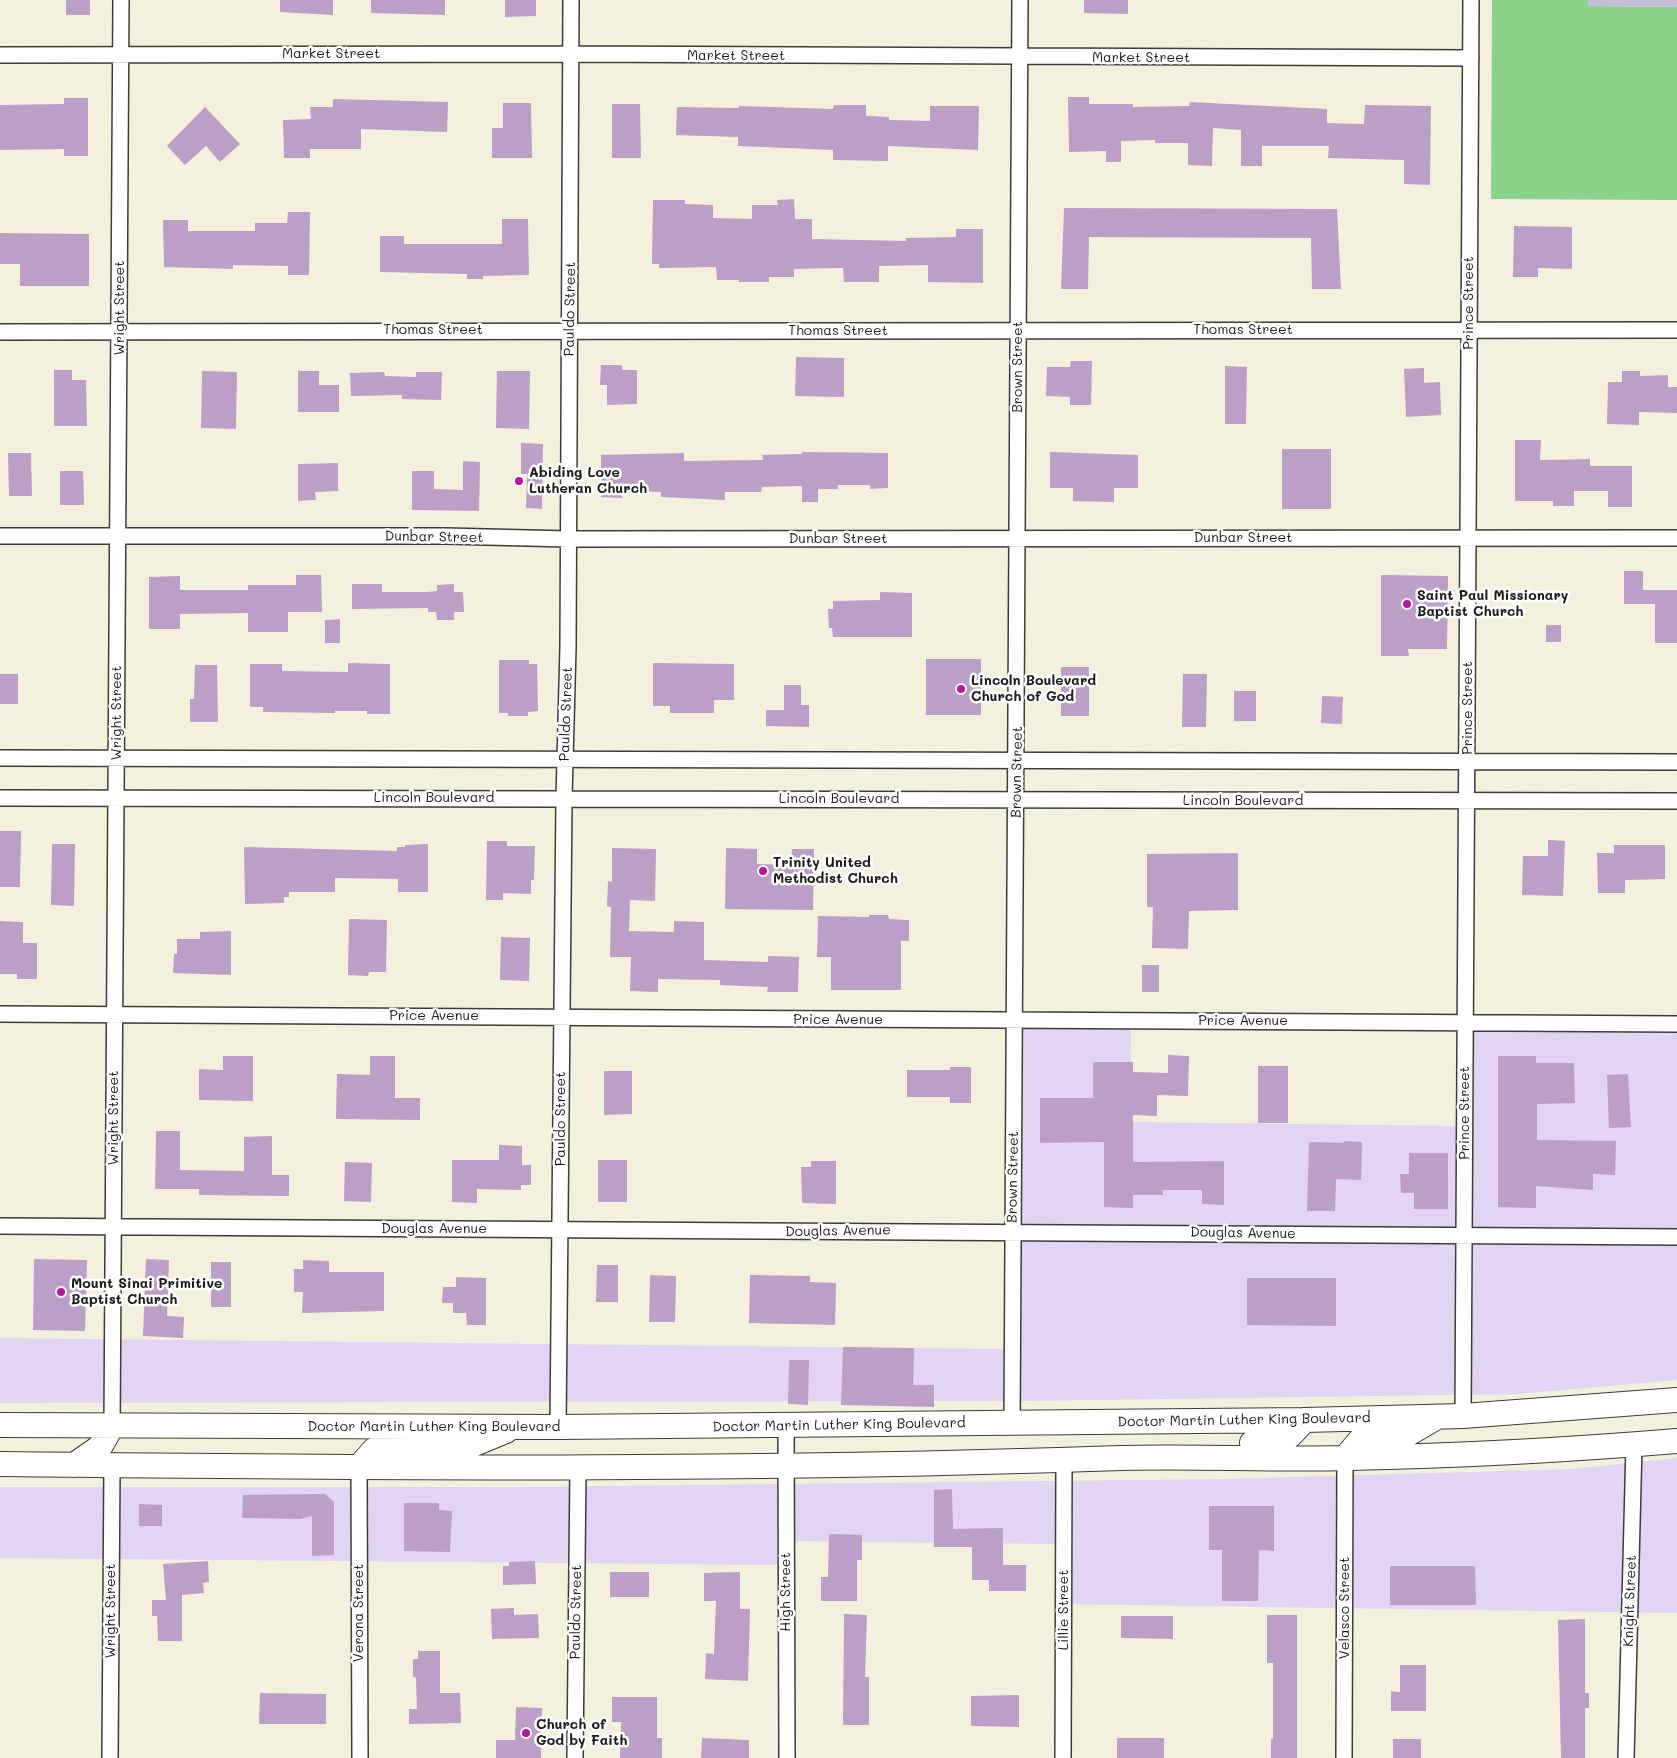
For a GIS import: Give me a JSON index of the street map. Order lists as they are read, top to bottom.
{
  "streets": {
    "main road": ["Doctor Martin Luther King Boulevard"],
    "street": [
      "Market Street",
      "Prince Street",
      "Wright Street",
      "Pauldo Street",
      "Thomas Street",
      "Brown Street",
      "Dunbar Street",
      "Lincoln Boulevard",
      "Price Avenue",
      "Douglas Avenue",
      "High Street",
      "Knight Street",
      "Velasco Street",
      "Lillie Street",
      "Verona Street"
    ]
  },
  "crossings": [
    ["Market Street", "Prince Street"],
    ["Market Street", "Wright Street"],
    ["Market Street", "Pauldo Street"],
    ["Market Street", "Brown Street"],
    ["Prince Street", "Thomas Street"],
    ["Prince Street", "Dunbar Street"],
    ["Prince Street", "Lincoln Boulevard"],
    ["Prince Street", "Price Avenue"],
    ["Prince Street", "Douglas Avenue"],
    ["Prince Street", "Doctor Martin Luther King Boulevard"],
    ["Wright Street", "Thomas Street"],
    ["Wright Street", "Dunbar Street"],
    ["Wright Street", "Lincoln Boulevard"],
    ["Wright Street", "Price Avenue"],
    ["Wright Street", "Douglas Avenue"],
    ["Wright Street", "Doctor Martin Luther King Boulevard"],
    ["Pauldo Street", "Thomas Street"],
    ["Pauldo Street", "Dunbar Street"],
    ["Pauldo Street", "Lincoln Boulevard"],
    ["Pauldo Street", "Price Avenue"],
    ["Pauldo Street", "Douglas Avenue"],
    ["Pauldo Street", "Doctor Martin Luther King Boulevard"],
    ["Thomas Street", "Brown Street"],
    ["Brown Street", "Dunbar Street"],
    ["Brown Street", "Lincoln Boulevard"],
    ["Brown Street", "Price Avenue"],
    ["Brown Street", "Douglas Avenue"],
    ["Brown Street", "Doctor Martin Luther King Boulevard"],
    ["Doctor Martin Luther King Boulevard", "High Street"]
  ],
  "places": [
    "Abiding Love Lutheran Church",
    "Saint Paul Missionary Baptist Church",
    "Lincoln Boulevard Church of God",
    "Trinity United Methodist Church",
    "Mount Sinai Primitive Baptist Church",
    "Church of God by Faith"
  ]
}
